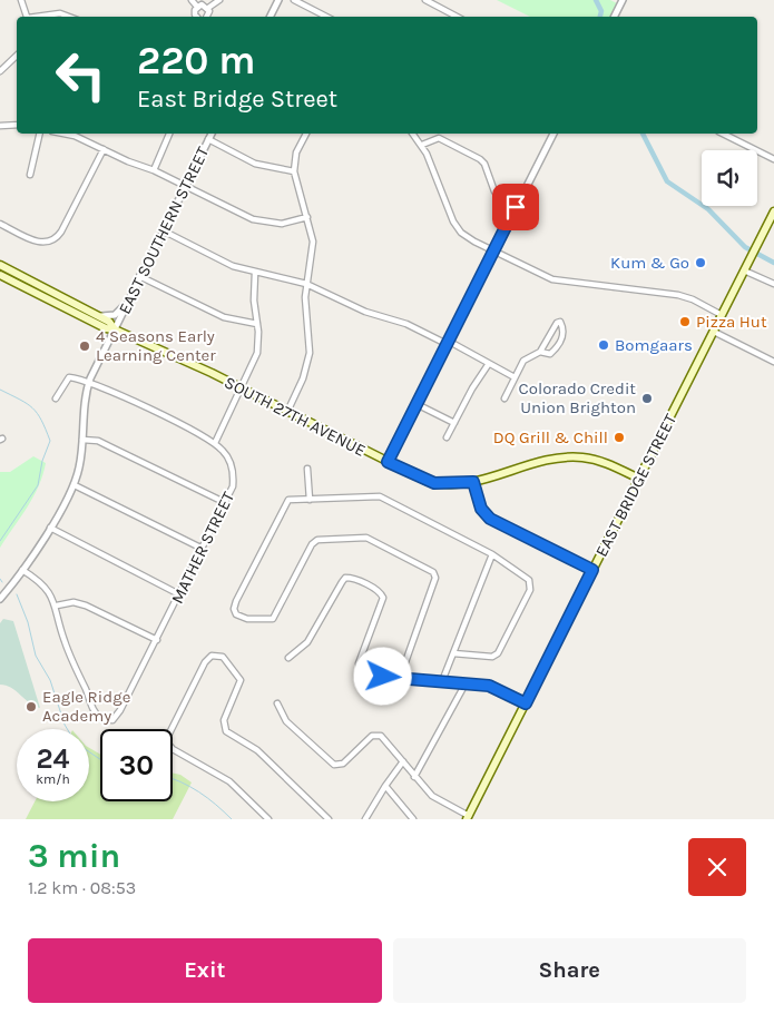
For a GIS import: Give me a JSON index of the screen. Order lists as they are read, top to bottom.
{
  "streets": {
    "main road": ["SOUTH 27TH AVENUE", "EAST BRIDGE STREET"],
    "street": ["EAST SOUTHERN STREET", "MATHER STREET"]
  },
  "crossings": [
    ["EAST SOUTHERN STREET", "SOUTH 27TH AVENUE"],
    ["SOUTH 27TH AVENUE", "EAST BRIDGE STREET"]
  ],
  "places": [
    "Kum & Go",
    "Pizza Hut",
    "Bomgaars",
    "4 Seasons Early Learning Center",
    "Colorado Credit Union Brighton",
    "DQ Grill & Chill",
    "Eagle Ridge Academy"
  ],
  "page": {
    "turn": ["220 m", "East Bridge Street"],
    "speed": "24 km/h",
    "limit": "30",
    "heading": ["3 min", "1.2 km · 08:53"],
    "buttons": ["Exit", "Share"]
  }
}
